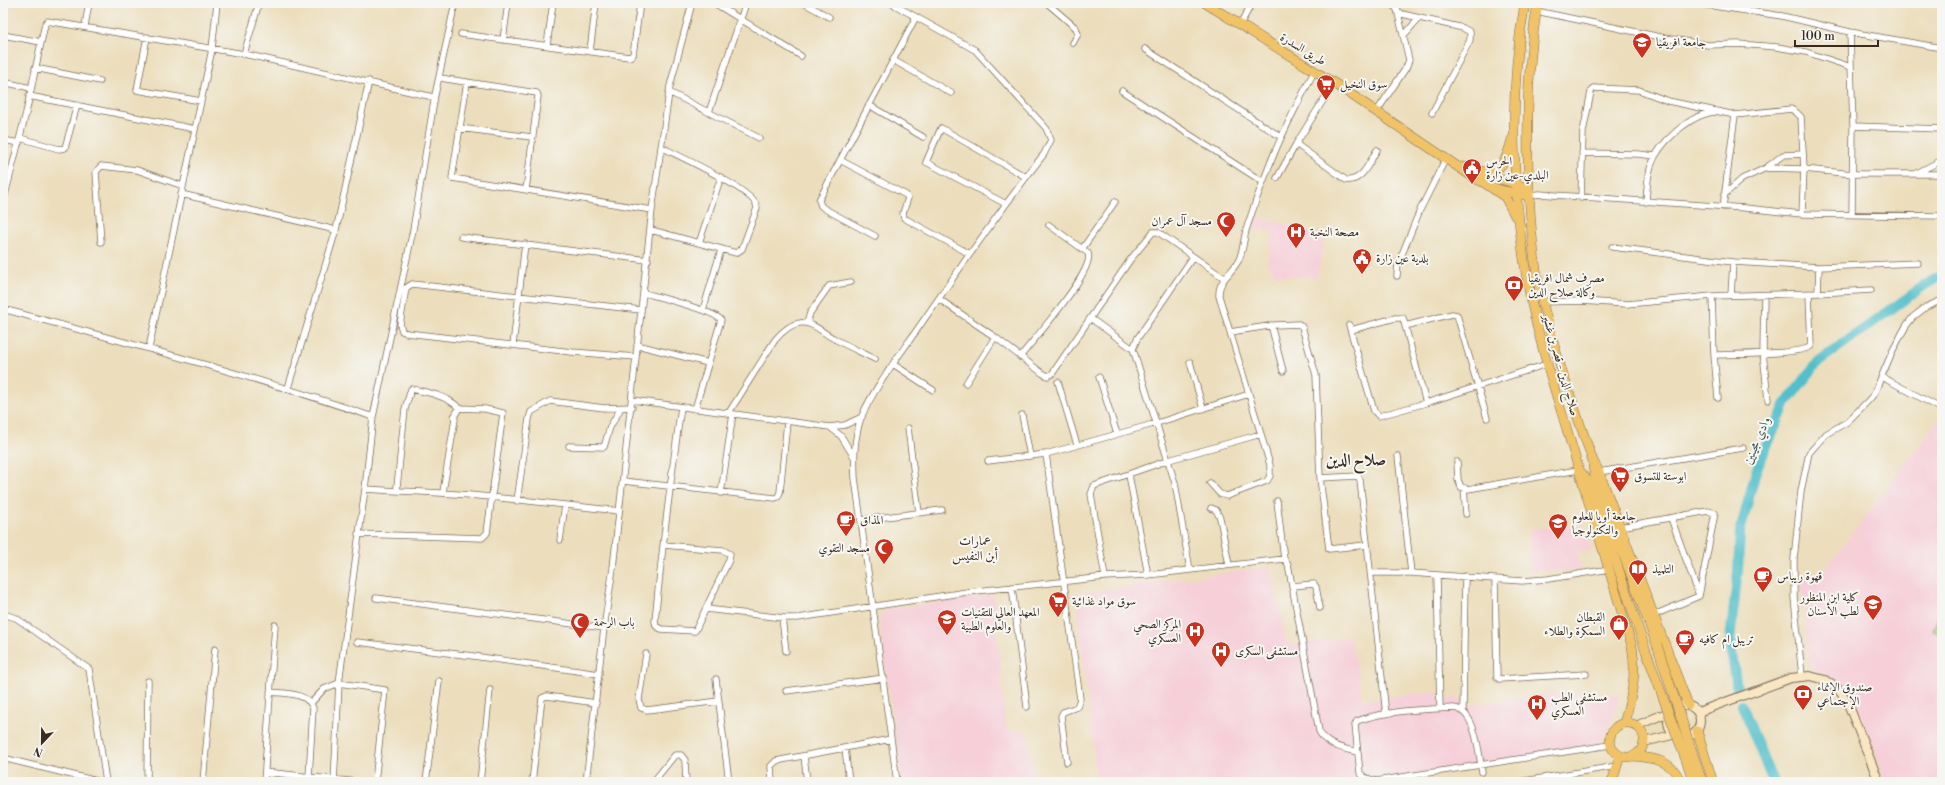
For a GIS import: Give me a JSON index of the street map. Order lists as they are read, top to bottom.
{
  "streets": {
    "main road": ["طريق السدرة", "صلاح الدين - قصر بن غشير"]
  },
  "districts": ["صلاح الدين", "عمارات أبن النفيس"],
  "water": ["وادي مجينين"],
  "places": {
    "school or university": [
      "جامعة افريقيا",
      "جامعة أويا للعلوم والتكنولوجيا",
      "كلية ابن المنظور لطب الأسنان",
      "المعهد العالي للتقنيات والعلوم الطبية"
    ],
    "supermarket": ["سوق النخيل", "ابوستة للتسوق", "سوق مواد غذائية"],
    "public building": ["الحرس البلدي-عين زارة", "بلدية عين زارة"],
    "mosque": ["مسجد آل عمران", "مسجد التقوي", "باب الرحمة"],
    "hospital": [
      "مصحة النخبة",
      "المركز الصحي العسكري",
      "مستشفى السكرى",
      "مستشفي الطب العسكري"
    ],
    "bank": ["مصرف شمال افريقيا وكالة صلاح الدين", "صندوق الإنماء الإجتماعي"],
    "cafe": ["المذاق", "قهوة ريباس", "تريبل ام كافيه"],
    "library": ["التلميذ"],
    "shop": ["القبطان السمكرة والطلاء"]
  },
  "scale_bar": "100 m",
  "north": "bottom"
}
